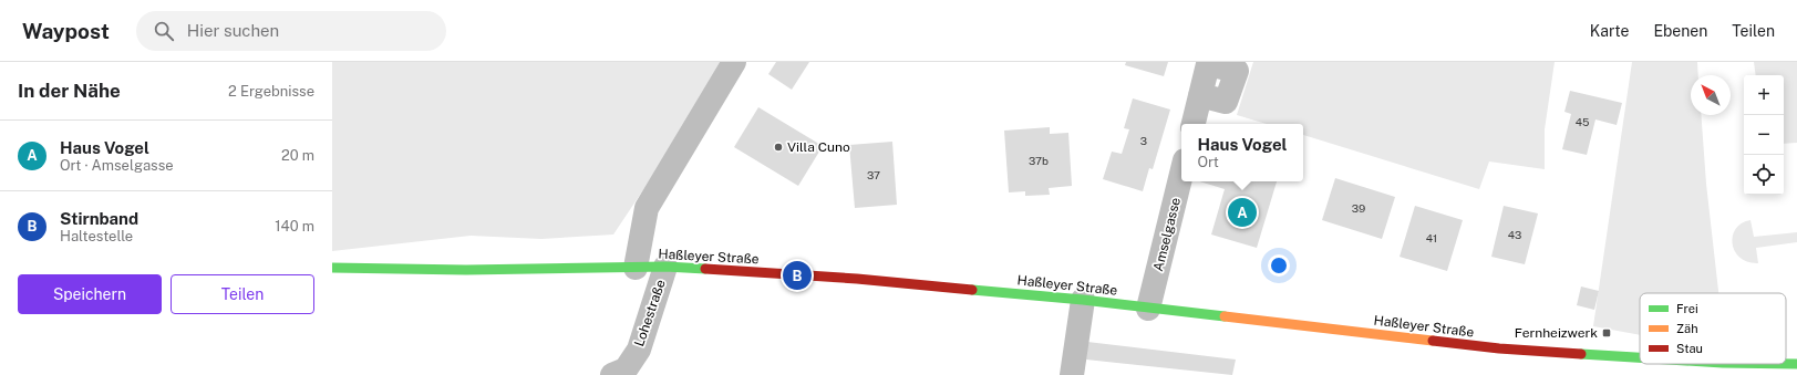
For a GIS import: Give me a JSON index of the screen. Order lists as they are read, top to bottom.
{
  "streets": {
    "main road": ["Haßleyer Straße"],
    "street": ["Amselgasse", "Lohestraße"]
  },
  "crossings": [
    ["Amselgasse", "Haßleyer Straße"],
    ["Haßleyer Straße", "Lohestraße"]
  ],
  "places": {
    "other": ["Villa Cuno"],
    "transit": ["Fernheizwerk"]
  },
  "house_numbers": [
    "45",
    "3",
    "37b",
    "37",
    "39",
    "43",
    "41"
  ],
  "legend": ["Frei", "Zäh", "Stau"],
  "north": "top left",
  "page": {
    "header": "Waypost",
    "search": "Hier suchen",
    "nav": ["Karte", "Ebenen", "Teilen"],
    "heading": ["In der Nähe", "2 Ergebnisse"],
    "map_buttons": ["+", "−"],
    "list": [
      {
        "mark": "A",
        "name": "Haus Vogel",
        "note": "Ort · Amselgasse",
        "value": "20 m"
      },
      {
        "mark": "B",
        "name": "Stirnband",
        "note": "Haltestelle",
        "value": "140 m"
      }
    ],
    "popup": ["Haus Vogel", "Ort"],
    "pins": ["A", "B"],
    "buttons": ["Speichern", "Teilen"]
  }
}
